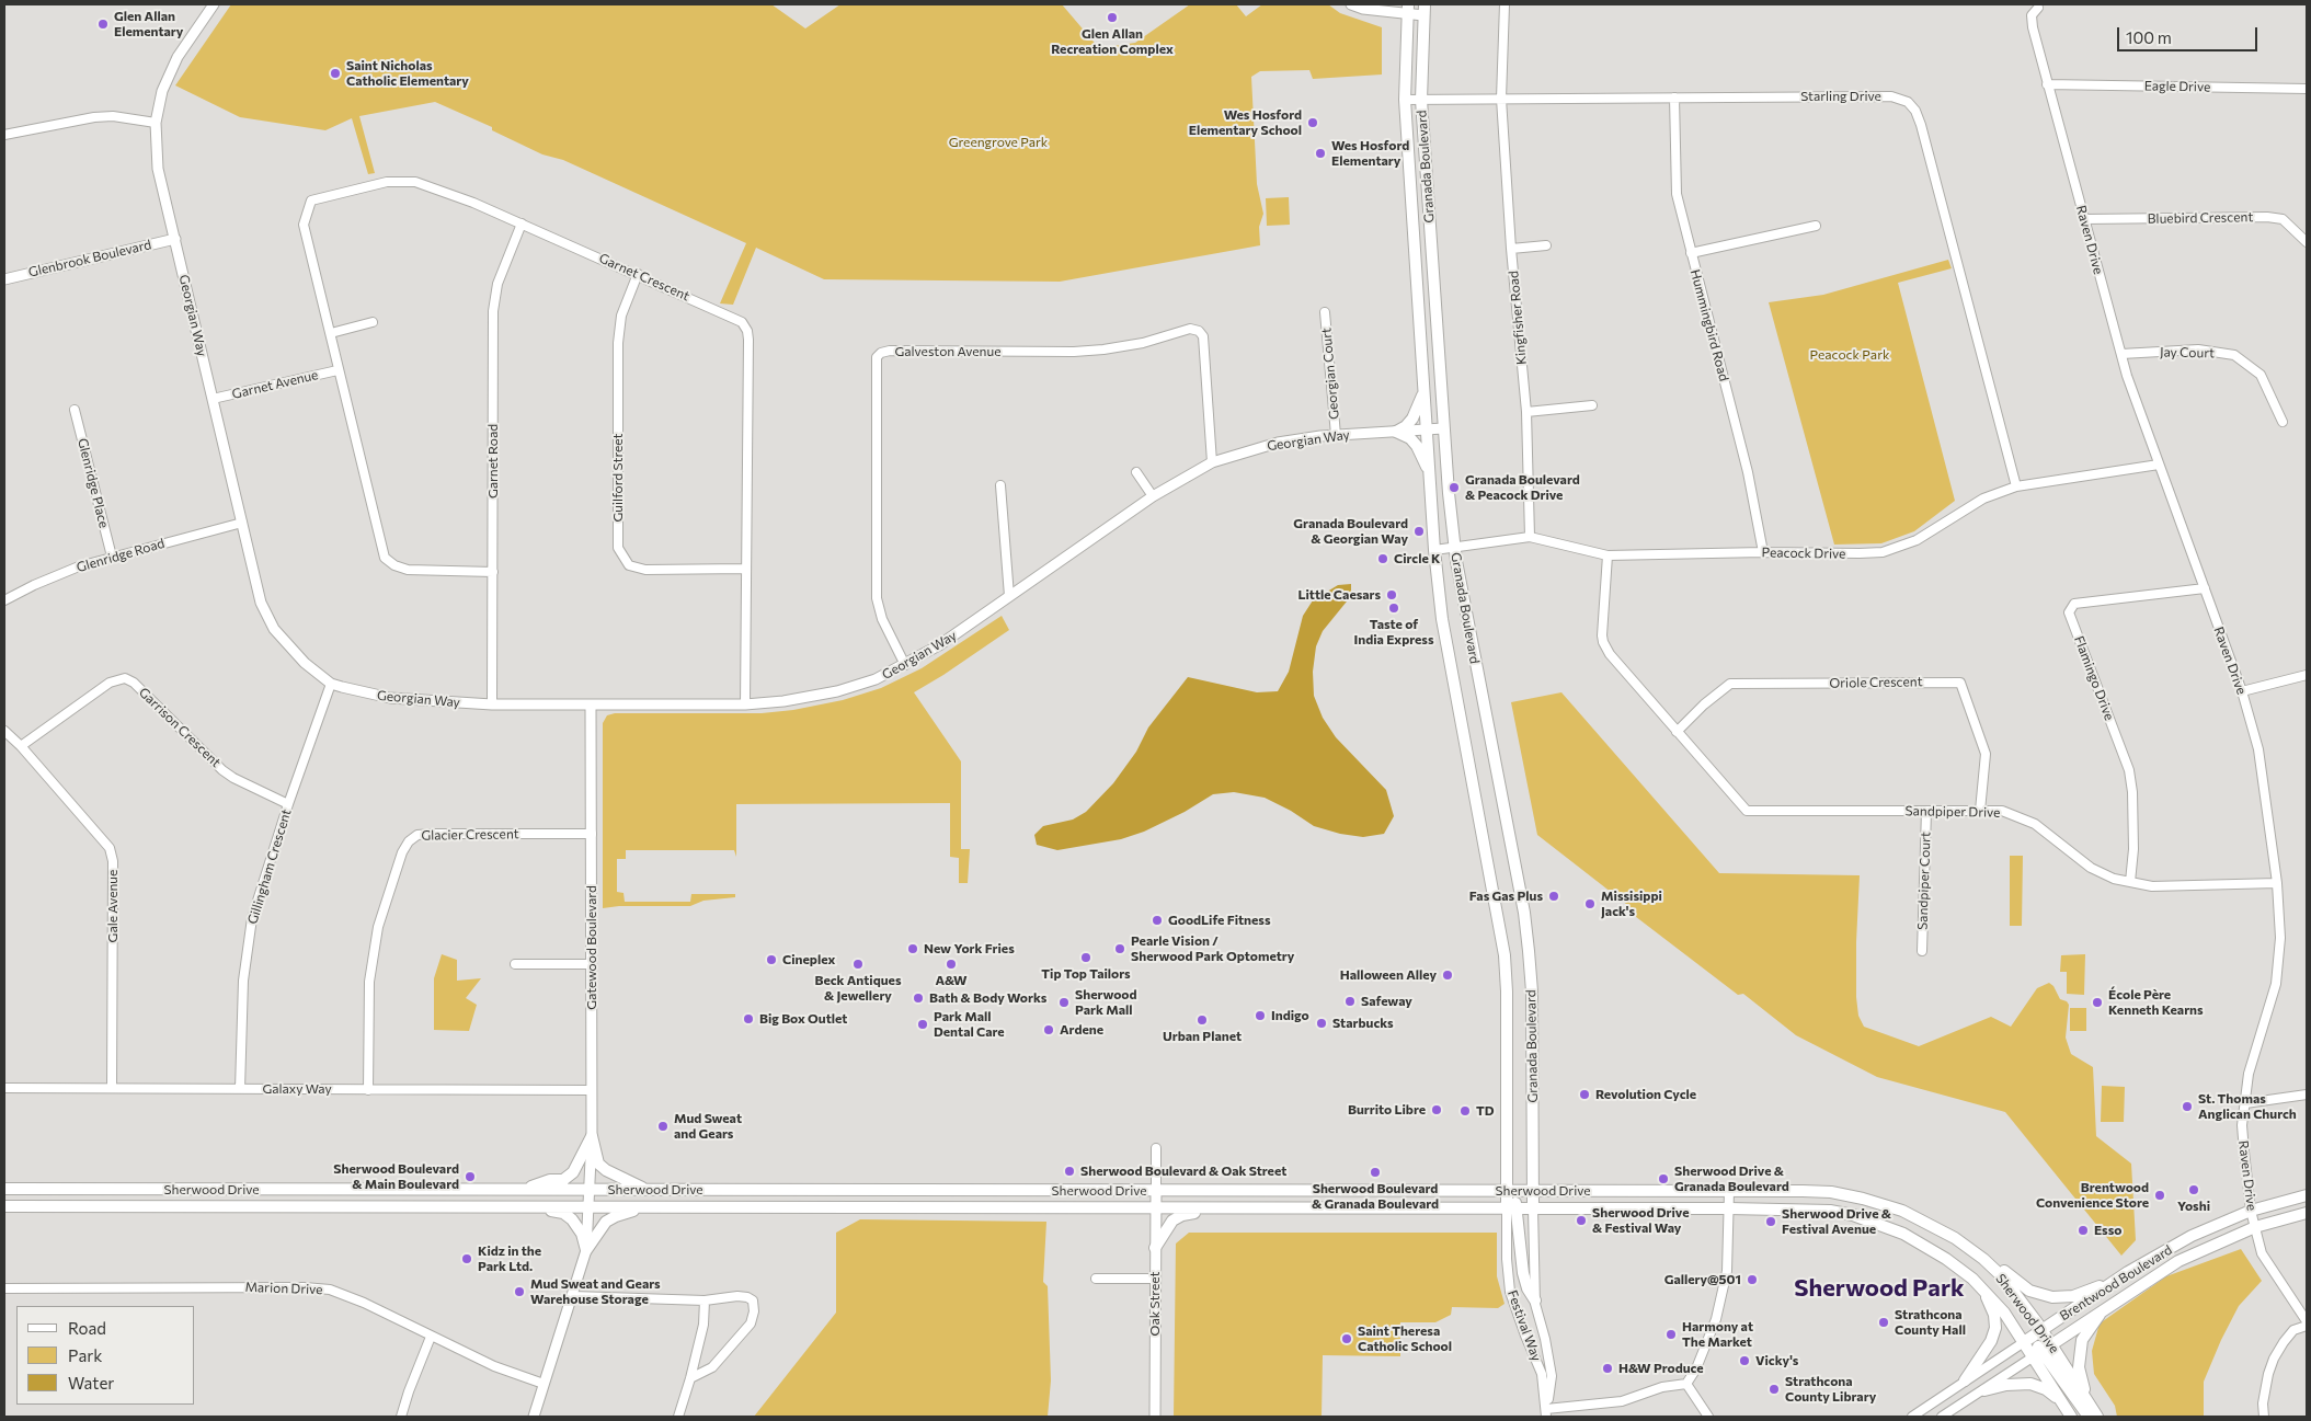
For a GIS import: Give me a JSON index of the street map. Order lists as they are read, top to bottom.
{
  "streets": {
    "main road": ["Granada Boulevard", "Sherwood Drive", "Brentwood Boulevard"],
    "street": [
      "Eagle Drive",
      "Starling Drive",
      "Bluebird Crescent",
      "Raven Drive",
      "Glenbrook Boulevard",
      "Garnet Crescent",
      "Georgian Way",
      "Kingfisher Road",
      "Hummingbird Road",
      "Galveston Avenue",
      "Jay Court",
      "Georgian Court",
      "Garnet Avenue",
      "Garnet Road",
      "Guilford Street",
      "Glenridge Place",
      "Peacock Drive",
      "Glenridge Road",
      "Flamingo Drive",
      "Oriole Crescent",
      "Garrison Crescent",
      "Sandpiper Drive",
      "Glacier Crescent",
      "Gillingham Crescent",
      "Sandpiper Court",
      "Gale Avenue",
      "Gatewood Boulevard",
      "Galaxy Way",
      "Marion Drive",
      "Oak Street",
      "Festival Way"
    ]
  },
  "crossings": [
    ["Eagle Drive", "Raven Drive"],
    ["Starling Drive", "Granada Boulevard"],
    ["Starling Drive", "Kingfisher Road"],
    ["Starling Drive", "Hummingbird Road"],
    ["Starling Drive", "Peacock Drive"],
    ["Granada Boulevard", "Georgian Way"],
    ["Granada Boulevard", "Peacock Drive"],
    ["Granada Boulevard", "Sherwood Drive"],
    ["Granada Boulevard", "Festival Way"],
    ["Bluebird Crescent", "Raven Drive"],
    ["Raven Drive", "Jay Court"],
    ["Raven Drive", "Peacock Drive"],
    ["Raven Drive", "Flamingo Drive"],
    ["Raven Drive", "Sandpiper Drive"],
    ["Raven Drive", "Brentwood Boulevard"],
    ["Glenbrook Boulevard", "Georgian Way"],
    ["Garnet Crescent", "Georgian Way"],
    ["Garnet Crescent", "Garnet Avenue"],
    ["Garnet Crescent", "Garnet Road"],
    ["Garnet Crescent", "Guilford Street"],
    ["Georgian Way", "Galveston Avenue"],
    ["Georgian Way", "Georgian Court"],
    ["Georgian Way", "Garnet Avenue"],
    ["Georgian Way", "Garnet Road"],
    ["Georgian Way", "Glenridge Road"],
    ["Georgian Way", "Gillingham Crescent"],
    ["Georgian Way", "Gatewood Boulevard"],
    ["Kingfisher Road", "Peacock Drive"],
    ["Hummingbird Road", "Peacock Drive"],
    ["Glenridge Place", "Glenridge Road"],
    ["Peacock Drive", "Sandpiper Drive"],
    ["Flamingo Drive", "Sandpiper Drive"],
    ["Oriole Crescent", "Sandpiper Drive"],
    ["Garrison Crescent", "Gillingham Crescent"],
    ["Garrison Crescent", "Gale Avenue"],
    ["Sandpiper Drive", "Sandpiper Court"],
    ["Glacier Crescent", "Gatewood Boulevard"],
    ["Glacier Crescent", "Galaxy Way"],
    ["Gillingham Crescent", "Galaxy Way"],
    ["Gale Avenue", "Galaxy Way"],
    ["Gatewood Boulevard", "Galaxy Way"],
    ["Gatewood Boulevard", "Sherwood Drive"],
    ["Gatewood Boulevard", "Marion Drive"],
    ["Sherwood Drive", "Brentwood Boulevard"],
    ["Sherwood Drive", "Oak Street"],
    ["Sherwood Drive", "Festival Way"]
  ],
  "districts": ["Sherwood Park"],
  "parks": ["Greengrove Park", "Peacock Park"],
  "places": [
    "Glen Allan Recreation Complex",
    "Glen Allan Elementary",
    "Saint Nicholas Catholic Elementary",
    "Wes Hosford Elementary School",
    "Wes Hosford Elementary",
    "Granada Boulevard & Peacock Drive",
    "Granada Boulevard & Georgian Way",
    "Circle K",
    "Little Caesars",
    "Taste of India Express",
    "Fas Gas Plus",
    "Missisippi Jack's",
    "GoodLife Fitness",
    "New York Fries",
    "Pearle Vision / Sherwood Park Optometry",
    "Tip Top Tailors",
    "Cineplex",
    "Beck Antiques & Jewellery",
    "A&W",
    "Halloween Alley",
    "Bath & Body Works",
    "Safeway",
    "Sherwood Park Mall",
    "École Père Kenneth Kearns",
    "Indigo",
    "Big Box Outlet",
    "Urban Planet",
    "Starbucks",
    "Park Mall Dental Care",
    "Ardene",
    "Revolution Cycle",
    "St. Thomas Anglican Church",
    "Burrito Libre",
    "TD",
    "Mud Sweat and Gears",
    "Sherwood Boulevard & Oak Street",
    "Sherwood Boulevard & Granada Boulevard",
    "Sherwood Boulevard & Main Boulevard",
    "Sherwood Drive & Granada Boulevard",
    "Yoshi",
    "Brentwood Convenience Store",
    "Sherwood Drive & Festival Way",
    "Sherwood Drive & Festival Avenue",
    "Esso",
    "Kidz in the Park Ltd.",
    "Gallery@501",
    "Mud Sweat and Gears Warehouse Storage",
    "Strathcona County Hall",
    "Harmony at The Market",
    "Saint Theresa Catholic School",
    "Vicky's",
    "H&W Produce",
    "Strathcona County Library"
  ],
  "legend": ["Road", "Park", "Water"],
  "scale_bar": "100 m"
}
